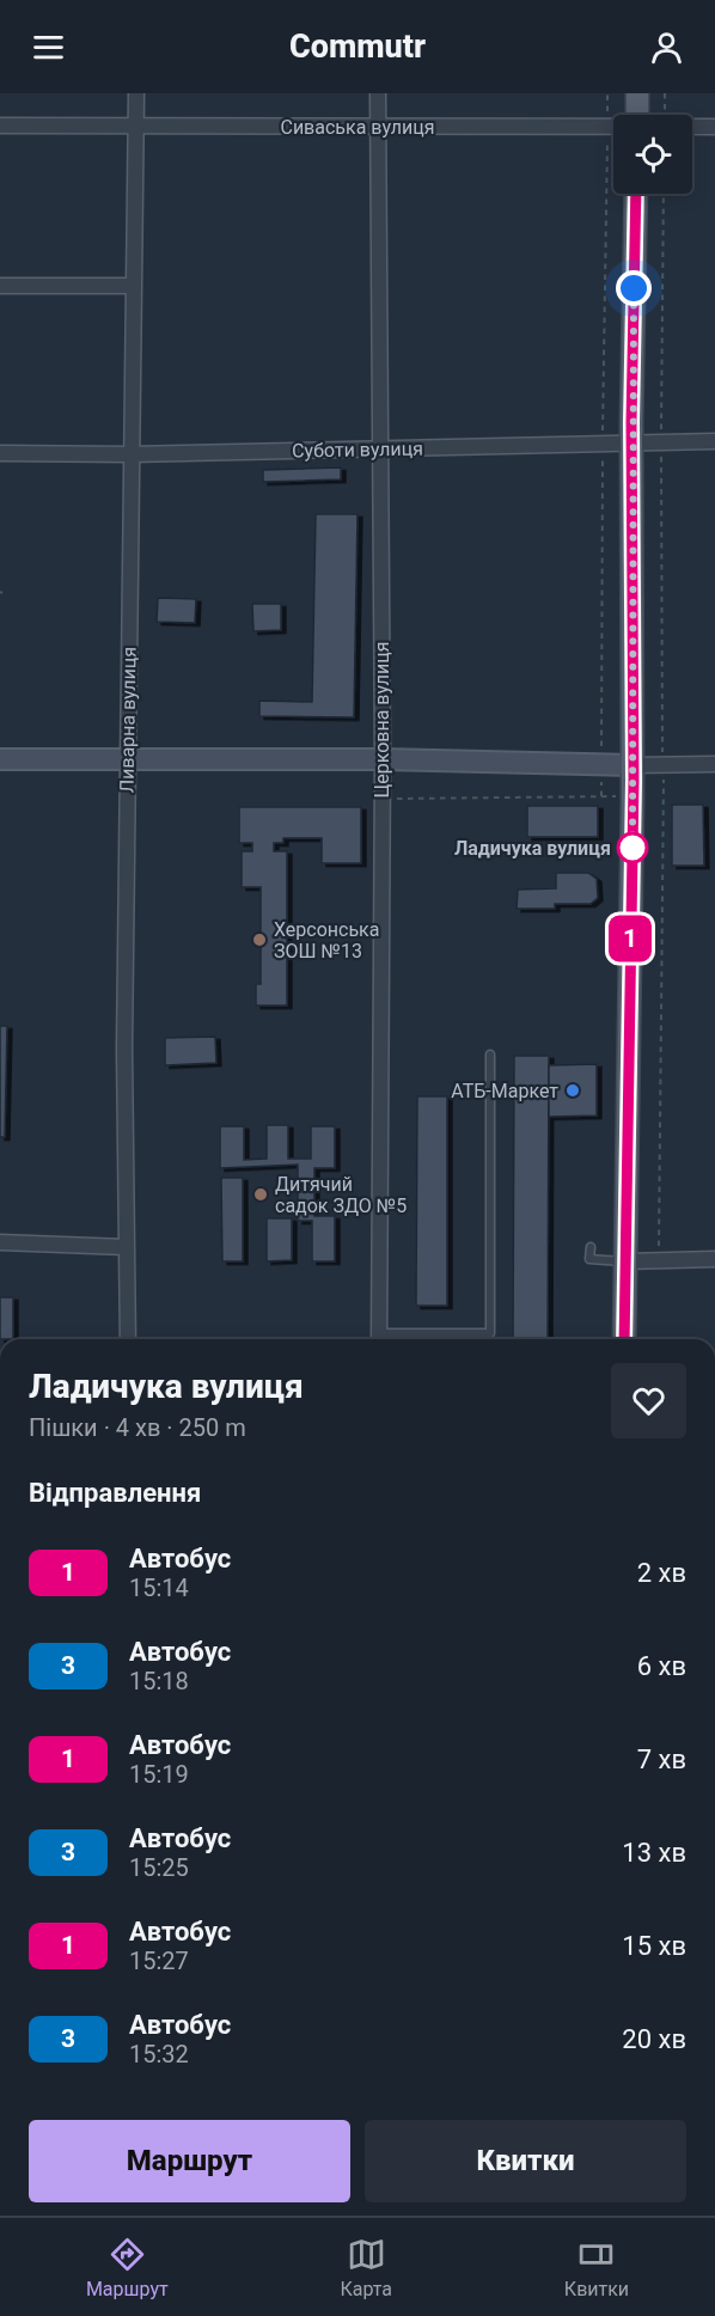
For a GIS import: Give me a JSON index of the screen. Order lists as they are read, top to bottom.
{
  "streets": {
    "street": [
      "Сиваська вулиця",
      "Суботи вулиця",
      "Ливарна вулиця",
      "Церковна вулиця"
    ]
  },
  "crossings": [
    ["Сиваська вулиця", "Ливарна вулиця"],
    ["Сиваська вулиця", "Церковна вулиця"],
    ["Суботи вулиця", "Ливарна вулиця"],
    ["Суботи вулиця", "Церковна вулиця"]
  ],
  "places": [
    "Ладичука вулиця",
    "Херсонська ЗОШ №13",
    "АТБ-Маркет",
    "Дитячий садок ЗДО №5"
  ],
  "lines": ["bus line 1"],
  "page": {
    "header": "Commutr",
    "on_map": "1",
    "heading": [
      ["Ладичука вулиця", "Пішки · 4 хв · 250 m"],
      "Відправлення"
    ],
    "list": [
      {
        "mark": "1",
        "name": "Автобус",
        "note": "15:14",
        "value": "2 хв"
      },
      {
        "mark": "3",
        "name": "Автобус",
        "note": "15:18",
        "value": "6 хв"
      },
      {
        "mark": "1",
        "name": "Автобус",
        "note": "15:19",
        "value": "7 хв"
      },
      {
        "mark": "3",
        "name": "Автобус",
        "note": "15:25",
        "value": "13 хв"
      },
      {
        "mark": "1",
        "name": "Автобус",
        "note": "15:27",
        "value": "15 хв"
      },
      {
        "mark": "3",
        "name": "Автобус",
        "note": "15:32",
        "value": "20 хв"
      }
    ],
    "buttons": ["Маршрут", "Квитки"],
    "tabs": ["Маршрут", "Карта", "Квитки"]
  }
}
